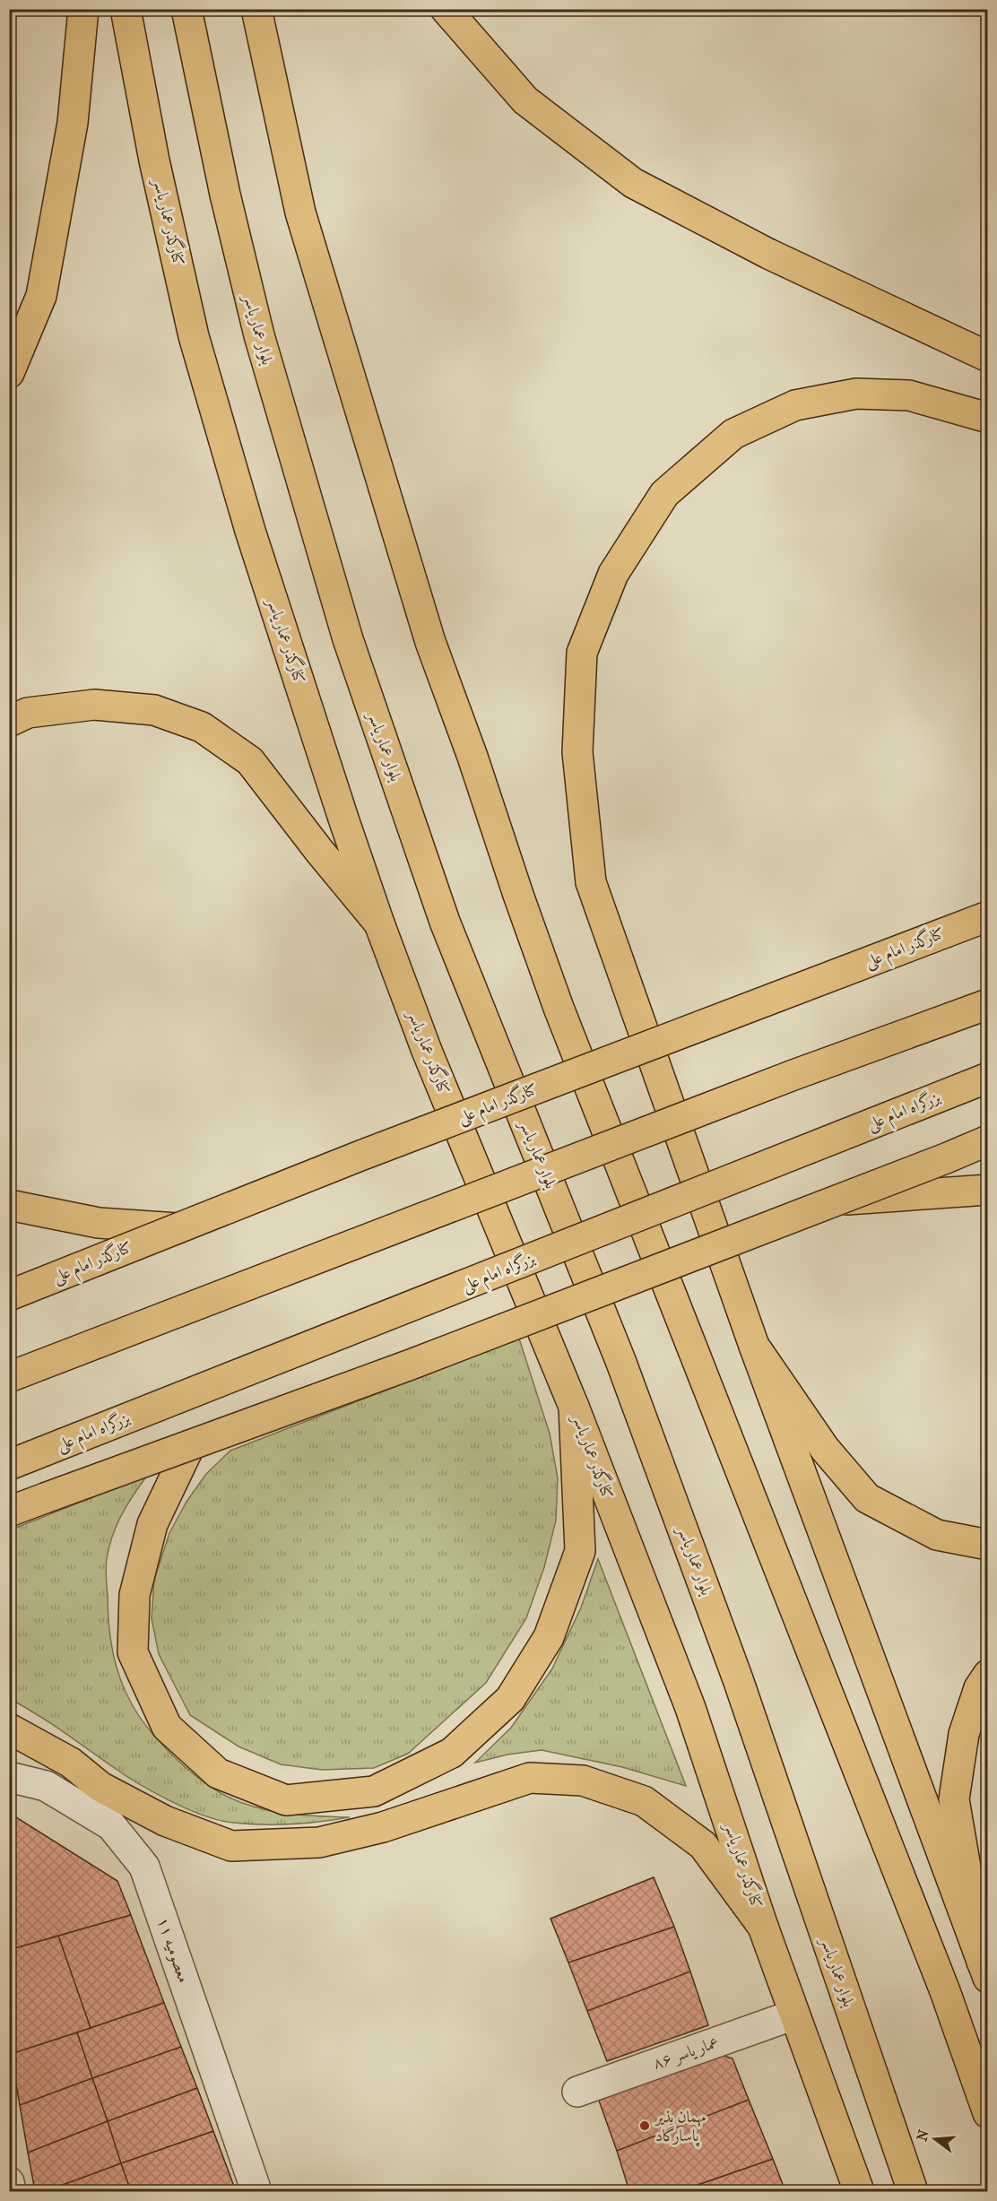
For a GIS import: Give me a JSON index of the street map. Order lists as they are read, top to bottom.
{
  "streets": {
    "main road": [
      "کنارگذر عمار یاسر",
      "بلوار عمار یاسر",
      "کنارگذر امام علی",
      "بزرگراه امام علی"
    ],
    "street": ["معصومیه ۱۱", "عمار یاسر ۸۶"]
  },
  "crossings": [
    ["کنارگذر عمار یاسر", "عمار یاسر ۸۶"]
  ],
  "places": ["مهمان پذیر پاسارگاد"],
  "north": "left"
}
